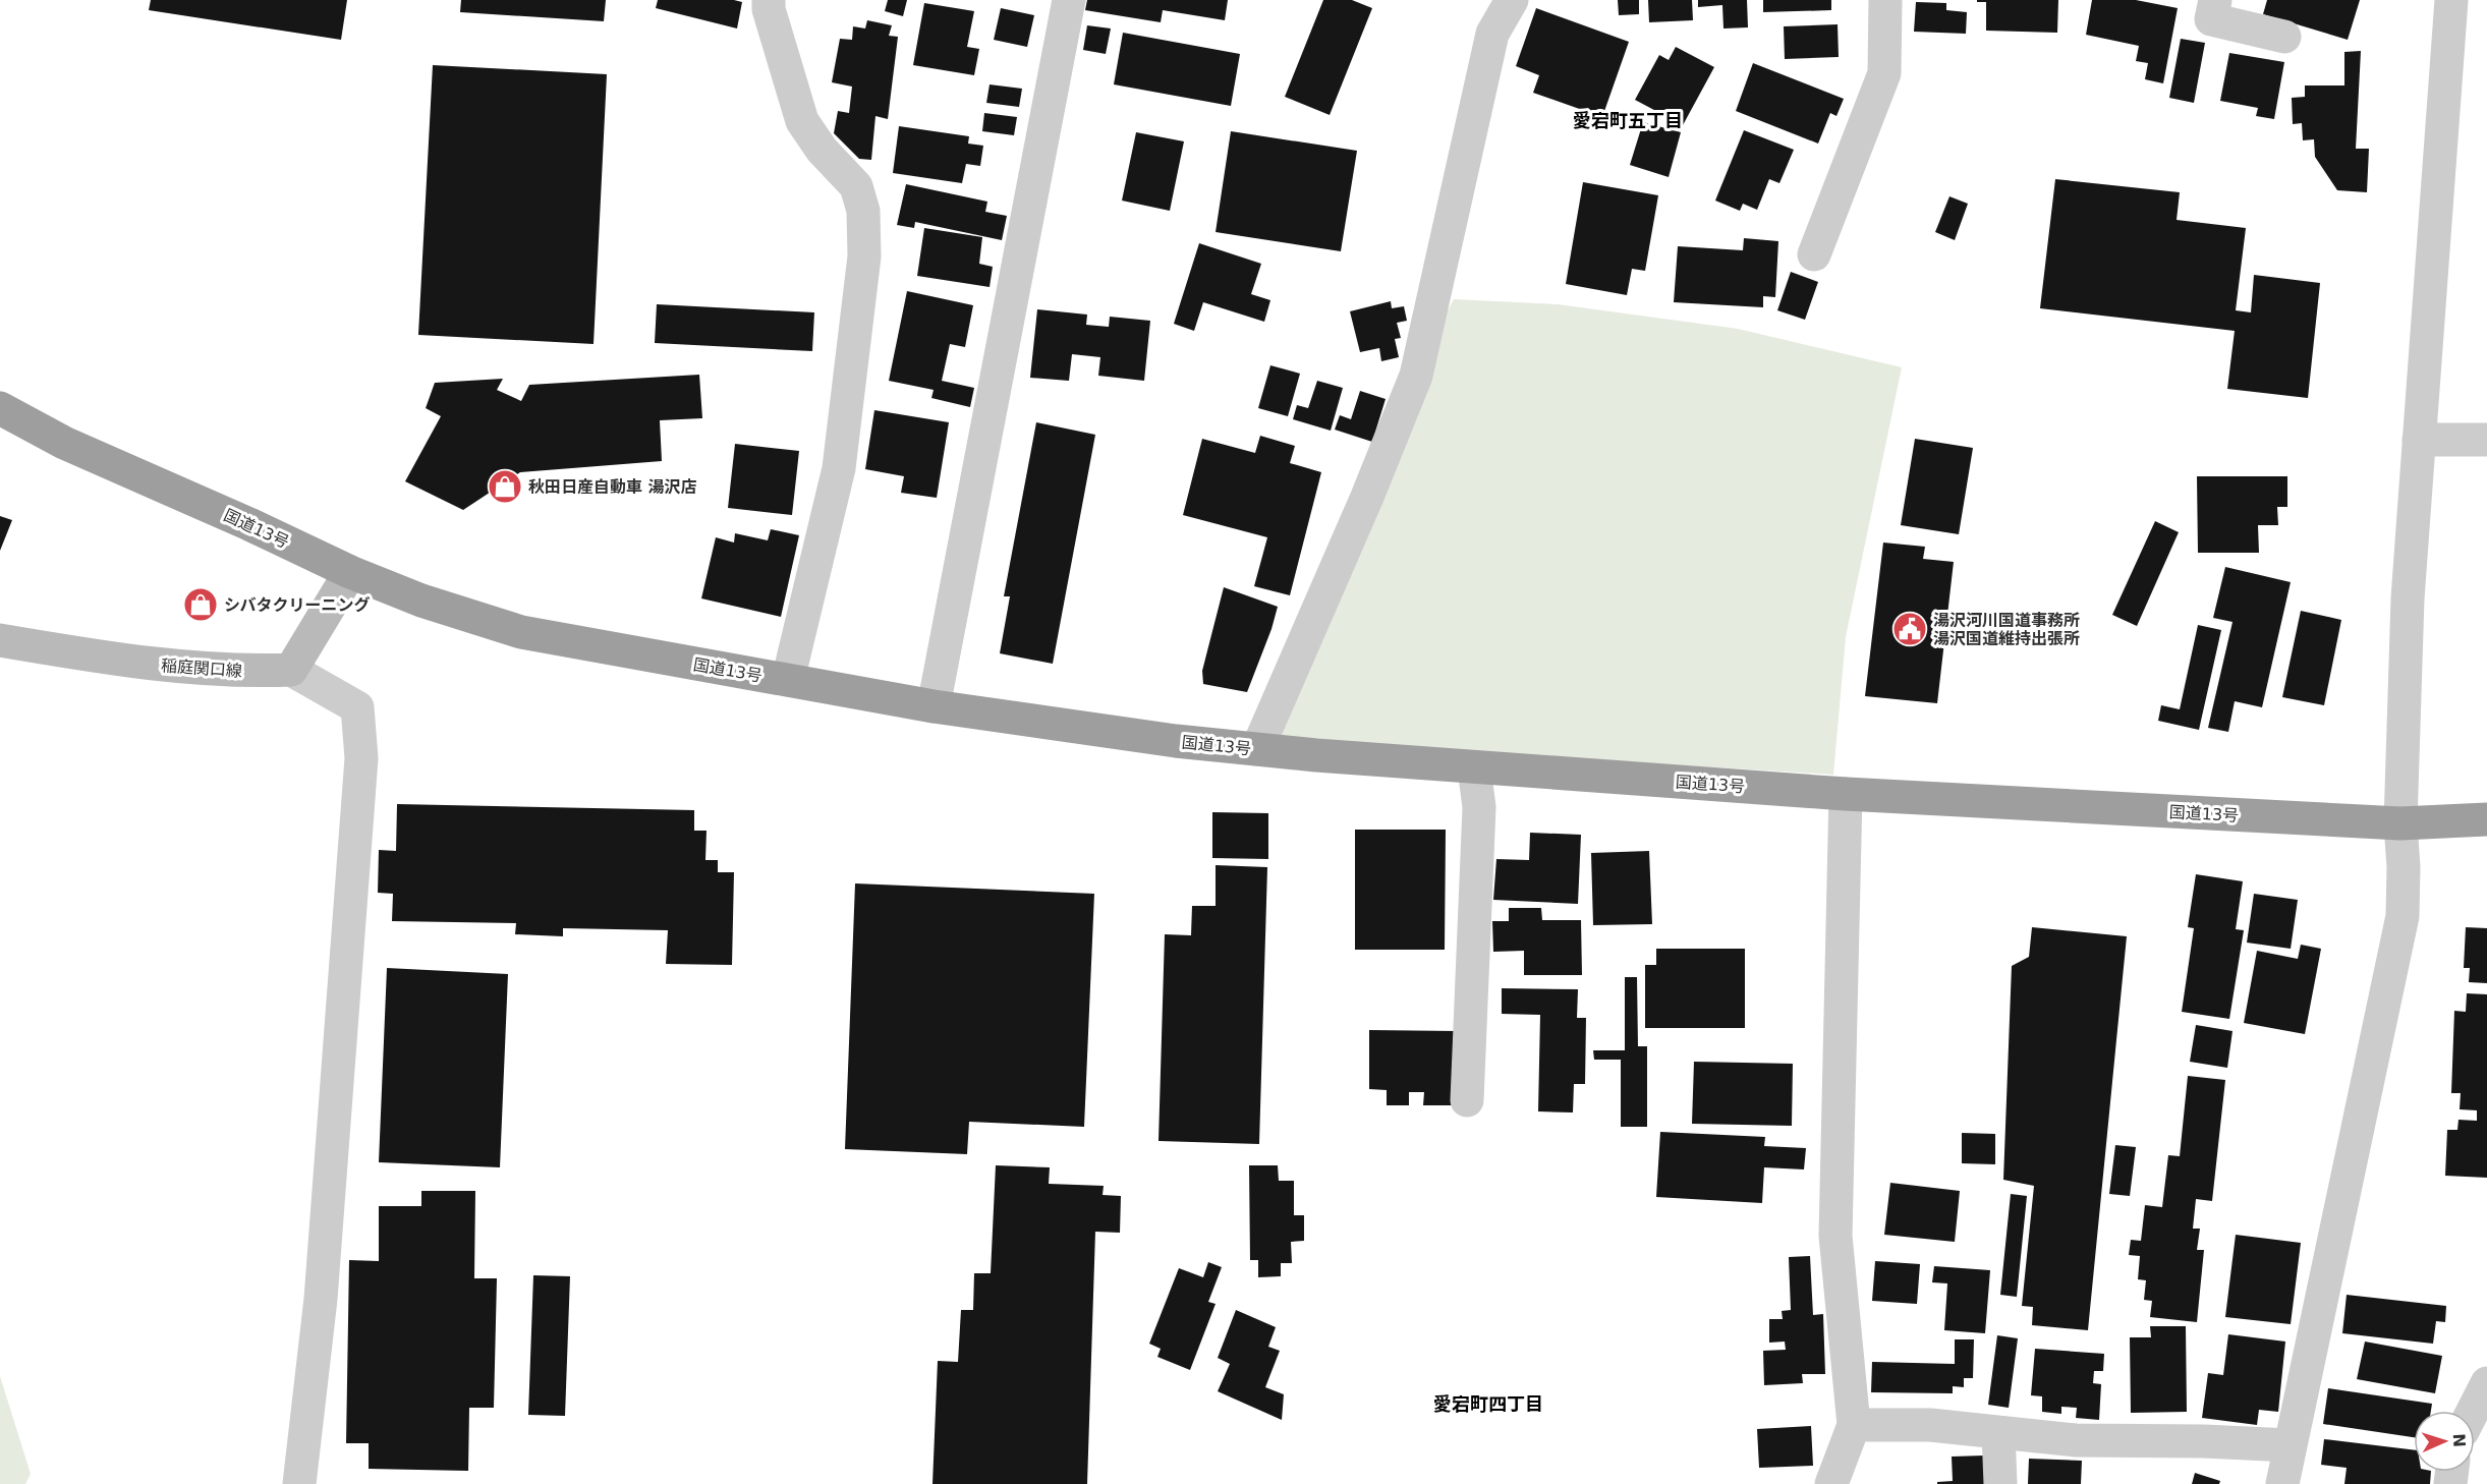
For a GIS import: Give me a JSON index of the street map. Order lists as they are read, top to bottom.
{
  "streets": {
    "highway": ["国道13号"],
    "main road": ["稲庭関口線"]
  },
  "districts": ["愛宕町五丁目", "愛宕町四丁目"],
  "places": {
    "shop": ["秋田日産自動車 湯沢店", "シバタクリーニング"],
    "public building": ["湯沢河川国道事務所 湯沢国道維持出張所"]
  },
  "north": "right"
}
